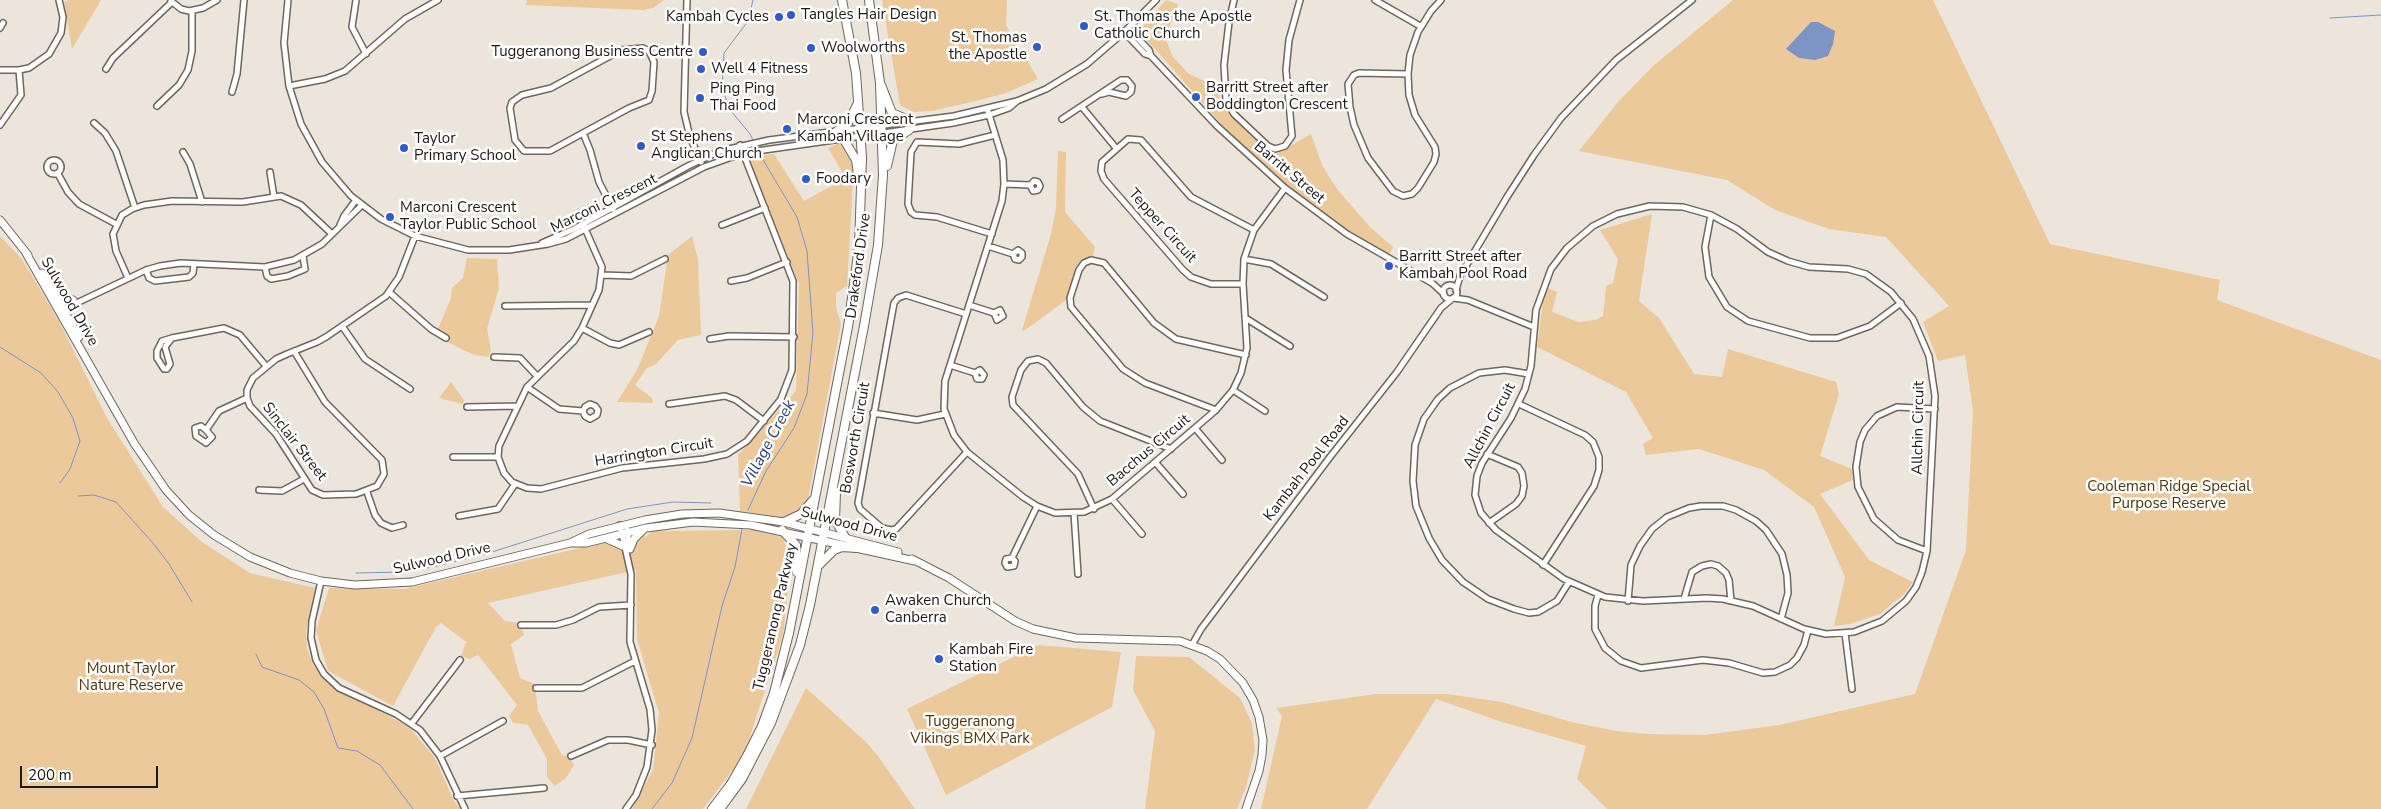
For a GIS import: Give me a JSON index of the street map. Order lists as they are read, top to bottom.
{
  "streets": {
    "highway": ["Drakeford Drive", "Tuggeranong Parkway"],
    "main road": ["Sulwood Drive"],
    "street": [
      "Barritt Street",
      "Marconi Crescent",
      "Tepper Circuit",
      "Allchin Circuit",
      "Bosworth Circuit",
      "Sinclair Street",
      "Bacchus Circuit",
      "Harrington Circuit",
      "Kambah Pool Road"
    ]
  },
  "crossings": [
    ["Barritt Street", "Bacchus Circuit"],
    ["Barritt Street", "Kambah Pool Road"],
    ["Marconi Crescent", "Drakeford Drive"],
    ["Marconi Crescent", "Sinclair Street"],
    ["Marconi Crescent", "Bacchus Circuit"],
    ["Marconi Crescent", "Harrington Circuit"],
    ["Tepper Circuit", "Bacchus Circuit"],
    ["Drakeford Drive", "Sulwood Drive"],
    ["Drakeford Drive", "Tuggeranong Parkway"],
    ["Sulwood Drive", "Kambah Pool Road"],
    ["Sulwood Drive", "Tuggeranong Parkway"],
    ["Bosworth Circuit", "Bacchus Circuit"]
  ],
  "water": ["Village Creek"],
  "parks": ["Cooleman Ridge Special Purpose Reserve", "Mount Taylor Nature Reserve", "Tuggeranong Vikings BMX Park"],
  "places": [
    "Tangles Hair Design",
    "Kambah Cycles",
    "St. Thomas the Apostle Catholic Church",
    "St. Thomas the Apostle",
    "Woolworths",
    "Tuggeranong Business Centre",
    "Well 4 Fitness",
    "Barritt Street after Boddington Crescent",
    "Ping Ping Thai Food",
    "Marconi Crescent Kambah Village",
    "St Stephens Anglican Church",
    "Taylor Primary School",
    "Foodary",
    "Marconi Crescent Taylor Public School",
    "Barritt Street after Kambah Pool Road",
    "Awaken Church Canberra",
    "Kambah Fire Station"
  ],
  "scale_bar": "200 m"
}
